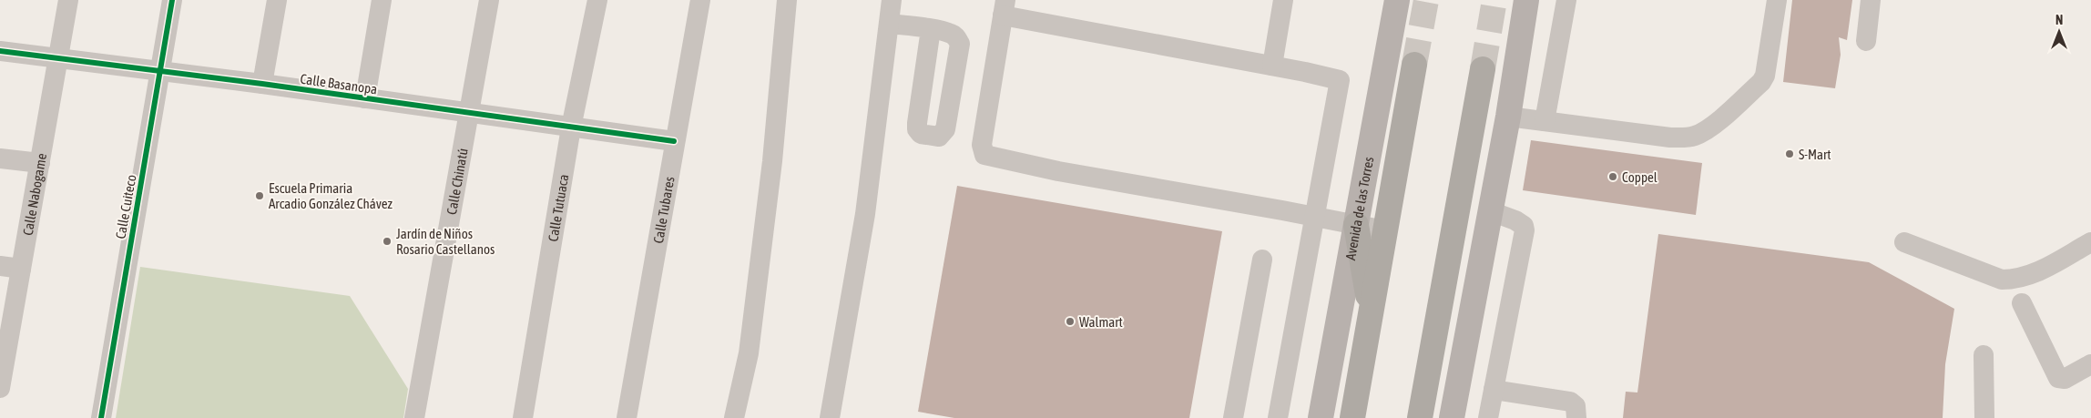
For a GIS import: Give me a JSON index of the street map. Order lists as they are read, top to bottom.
{
  "streets": {
    "main road": ["Avenida de las Torres"],
    "street": [
      "Calle Basanopa",
      "Calle Chinatú",
      "Calle Nabogame",
      "Calle Cuiteco",
      "Calle Tutuaca",
      "Calle Tubares"
    ]
  },
  "crossings": [
    ["Calle Basanopa", "Calle Chinatú"],
    ["Calle Basanopa", "Calle Nabogame"],
    ["Calle Basanopa", "Calle Cuiteco"],
    ["Calle Basanopa", "Calle Tutuaca"],
    ["Calle Basanopa", "Calle Tubares"]
  ],
  "places": [
    "S-Mart",
    "Coppel",
    "Escuela Primaria Arcadio González Chávez",
    "Jardín de Niños Rosario Castellanos",
    "Walmart"
  ],
  "north": "top"
}
